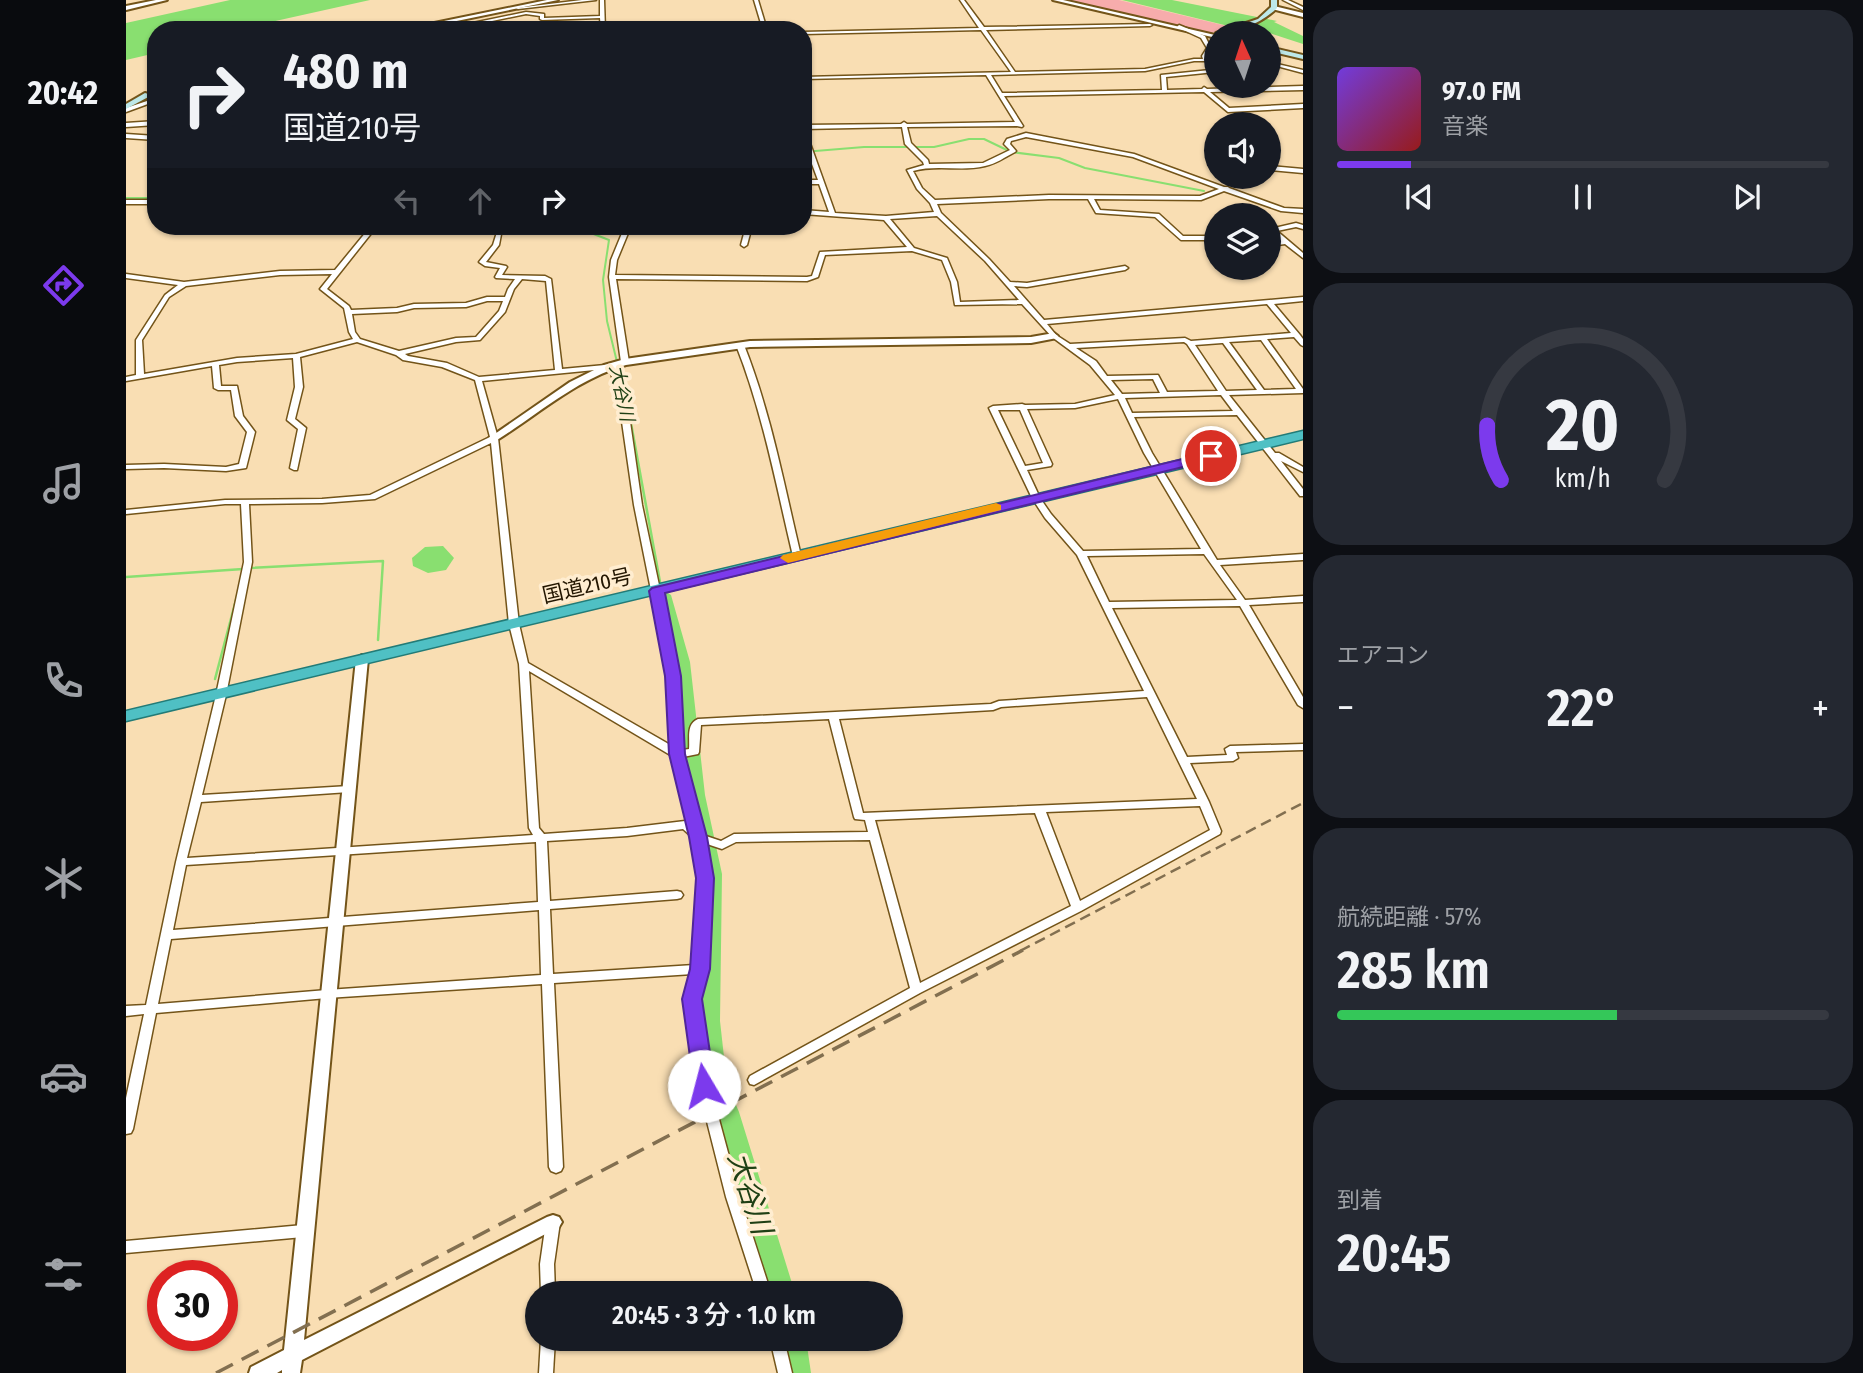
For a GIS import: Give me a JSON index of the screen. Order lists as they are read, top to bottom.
{
  "streets": {
    "highway": ["国道210号"]
  },
  "water": ["大谷川"],
  "north": "top",
  "page": {
    "tabs": "20:42",
    "turn": ["480 m", "国道210号"],
    "song": ["97.0 FM", "音楽"],
    "tile": [
      "エアコン",
      ["航続距離 · 57%", "285 km"],
      ["到着", "20:45"]
    ],
    "heat": ["−", "22°", "+"],
    "limit": "30",
    "trip": "20:45 · 3 分 · 1.0 km",
    "gauge": ["20", "km/h"]
  }
}
